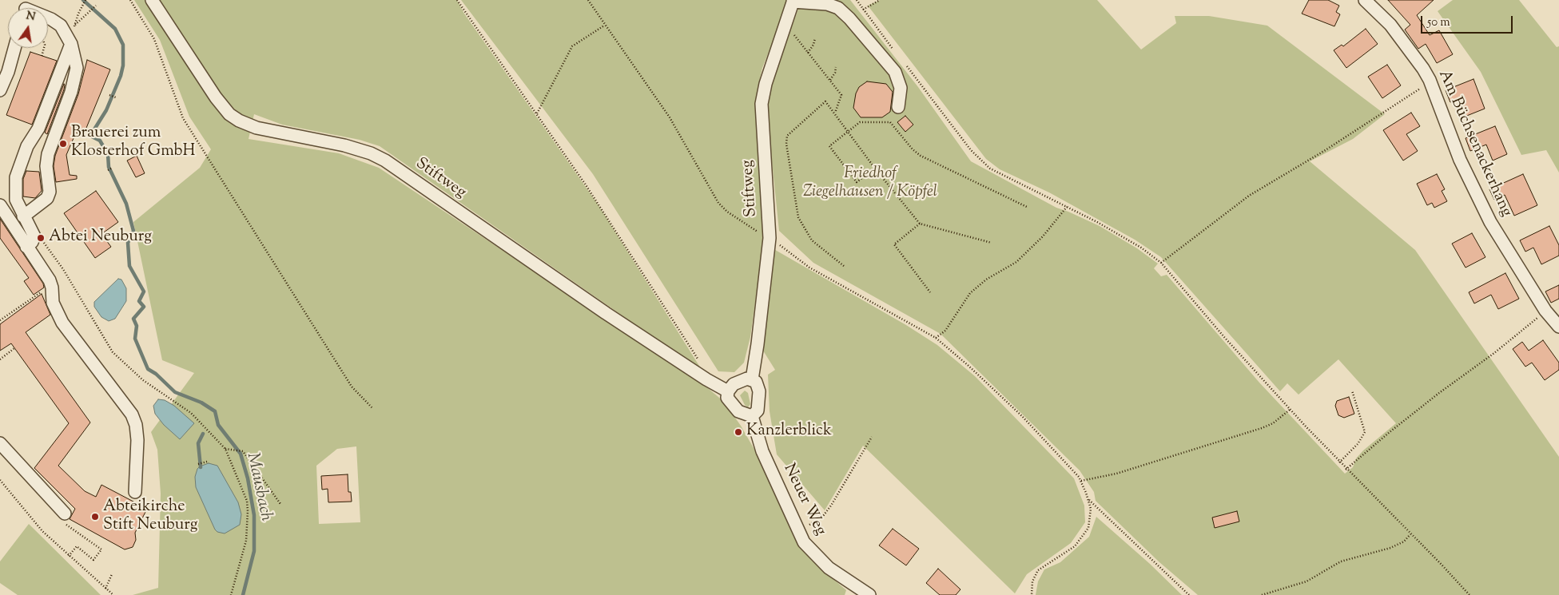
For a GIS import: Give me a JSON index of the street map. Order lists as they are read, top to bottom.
{
  "streets": {
    "street": ["Am Büchsenackerhang", "Stiftweg", "Neuer Weg"]
  },
  "crossings": [
    ["Stiftweg", "Neuer Weg"]
  ],
  "water": ["Mausbach"],
  "parks": ["Friedhof Ziegelhausen / Köpfel"],
  "places": [
    "Brauerei zum Klosterhof GmbH",
    "Abtei Neuburg",
    "Kanzlerblick",
    "Abteikirche Stift Neuburg"
  ],
  "scale_bar": "50 m",
  "north": "top"
}
